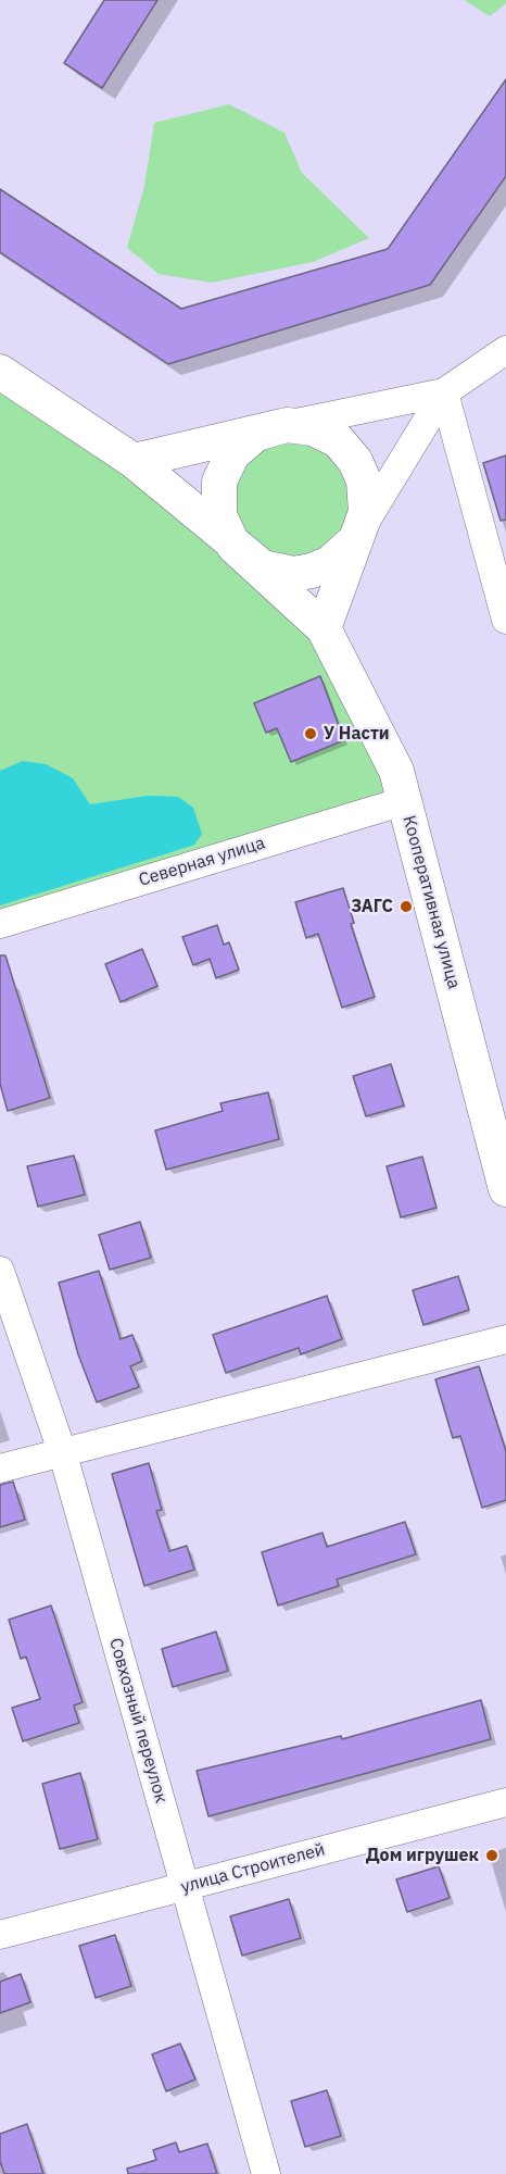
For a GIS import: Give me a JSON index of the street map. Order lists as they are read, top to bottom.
{
  "streets": {
    "main road": ["Кооперативная улица"],
    "street": ["Северная улица", "Совхозный переулок", "улица Строителей"]
  },
  "crossings": [
    ["Северная улица", "Кооперативная улица"],
    ["Совхозный переулок", "улица Строителей"]
  ],
  "places": ["У Насти", "ЗАГС", "Дом игрушек"]
}
